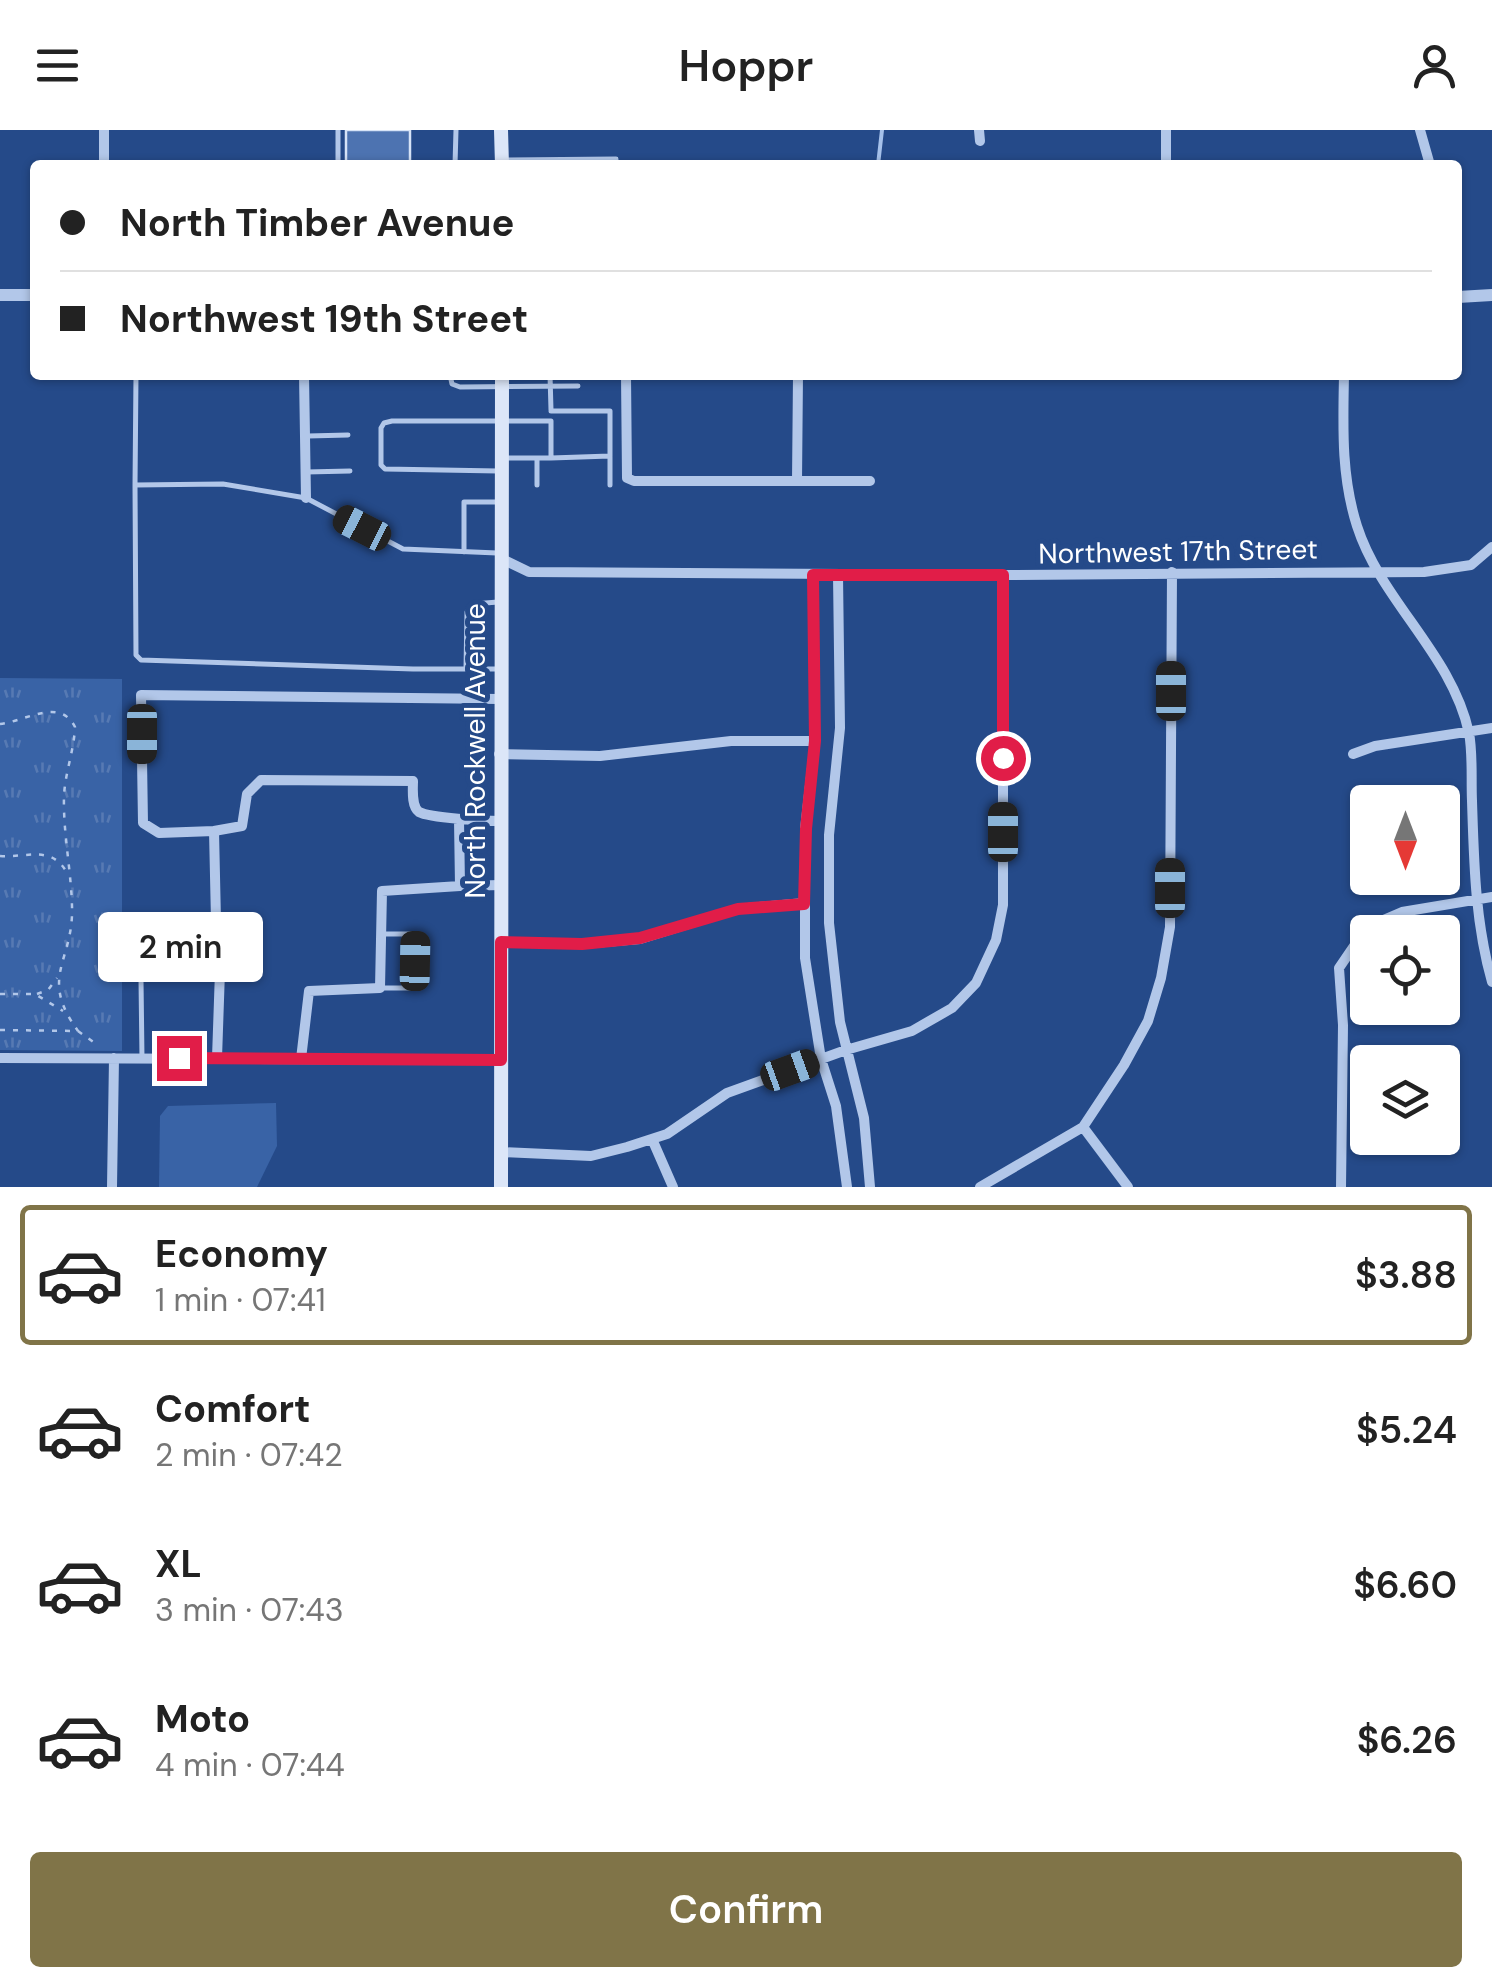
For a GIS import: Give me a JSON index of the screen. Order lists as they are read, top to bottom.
{
  "streets": {
    "main road": ["North Rockwell Avenue"],
    "street": ["Northwest 17th Street"]
  },
  "crossings": [
    ["Northwest 17th Street", "North Rockwell Avenue"]
  ],
  "north": "bottom",
  "page": {
    "header": "Hoppr",
    "banner": ["North Timber Avenue", "Northwest 19th Street"],
    "bubble": "2 min",
    "list": [
      {
        "name": "Economy",
        "note": "1 min · 07:41",
        "value": "$3.88"
      },
      {
        "name": "Comfort",
        "note": "2 min · 07:42",
        "value": "$5.24"
      },
      {
        "name": "XL",
        "note": "3 min · 07:43",
        "value": "$6.60"
      },
      {
        "name": "Moto",
        "note": "4 min · 07:44",
        "value": "$6.26"
      }
    ],
    "buttons": "Confirm"
  }
}
